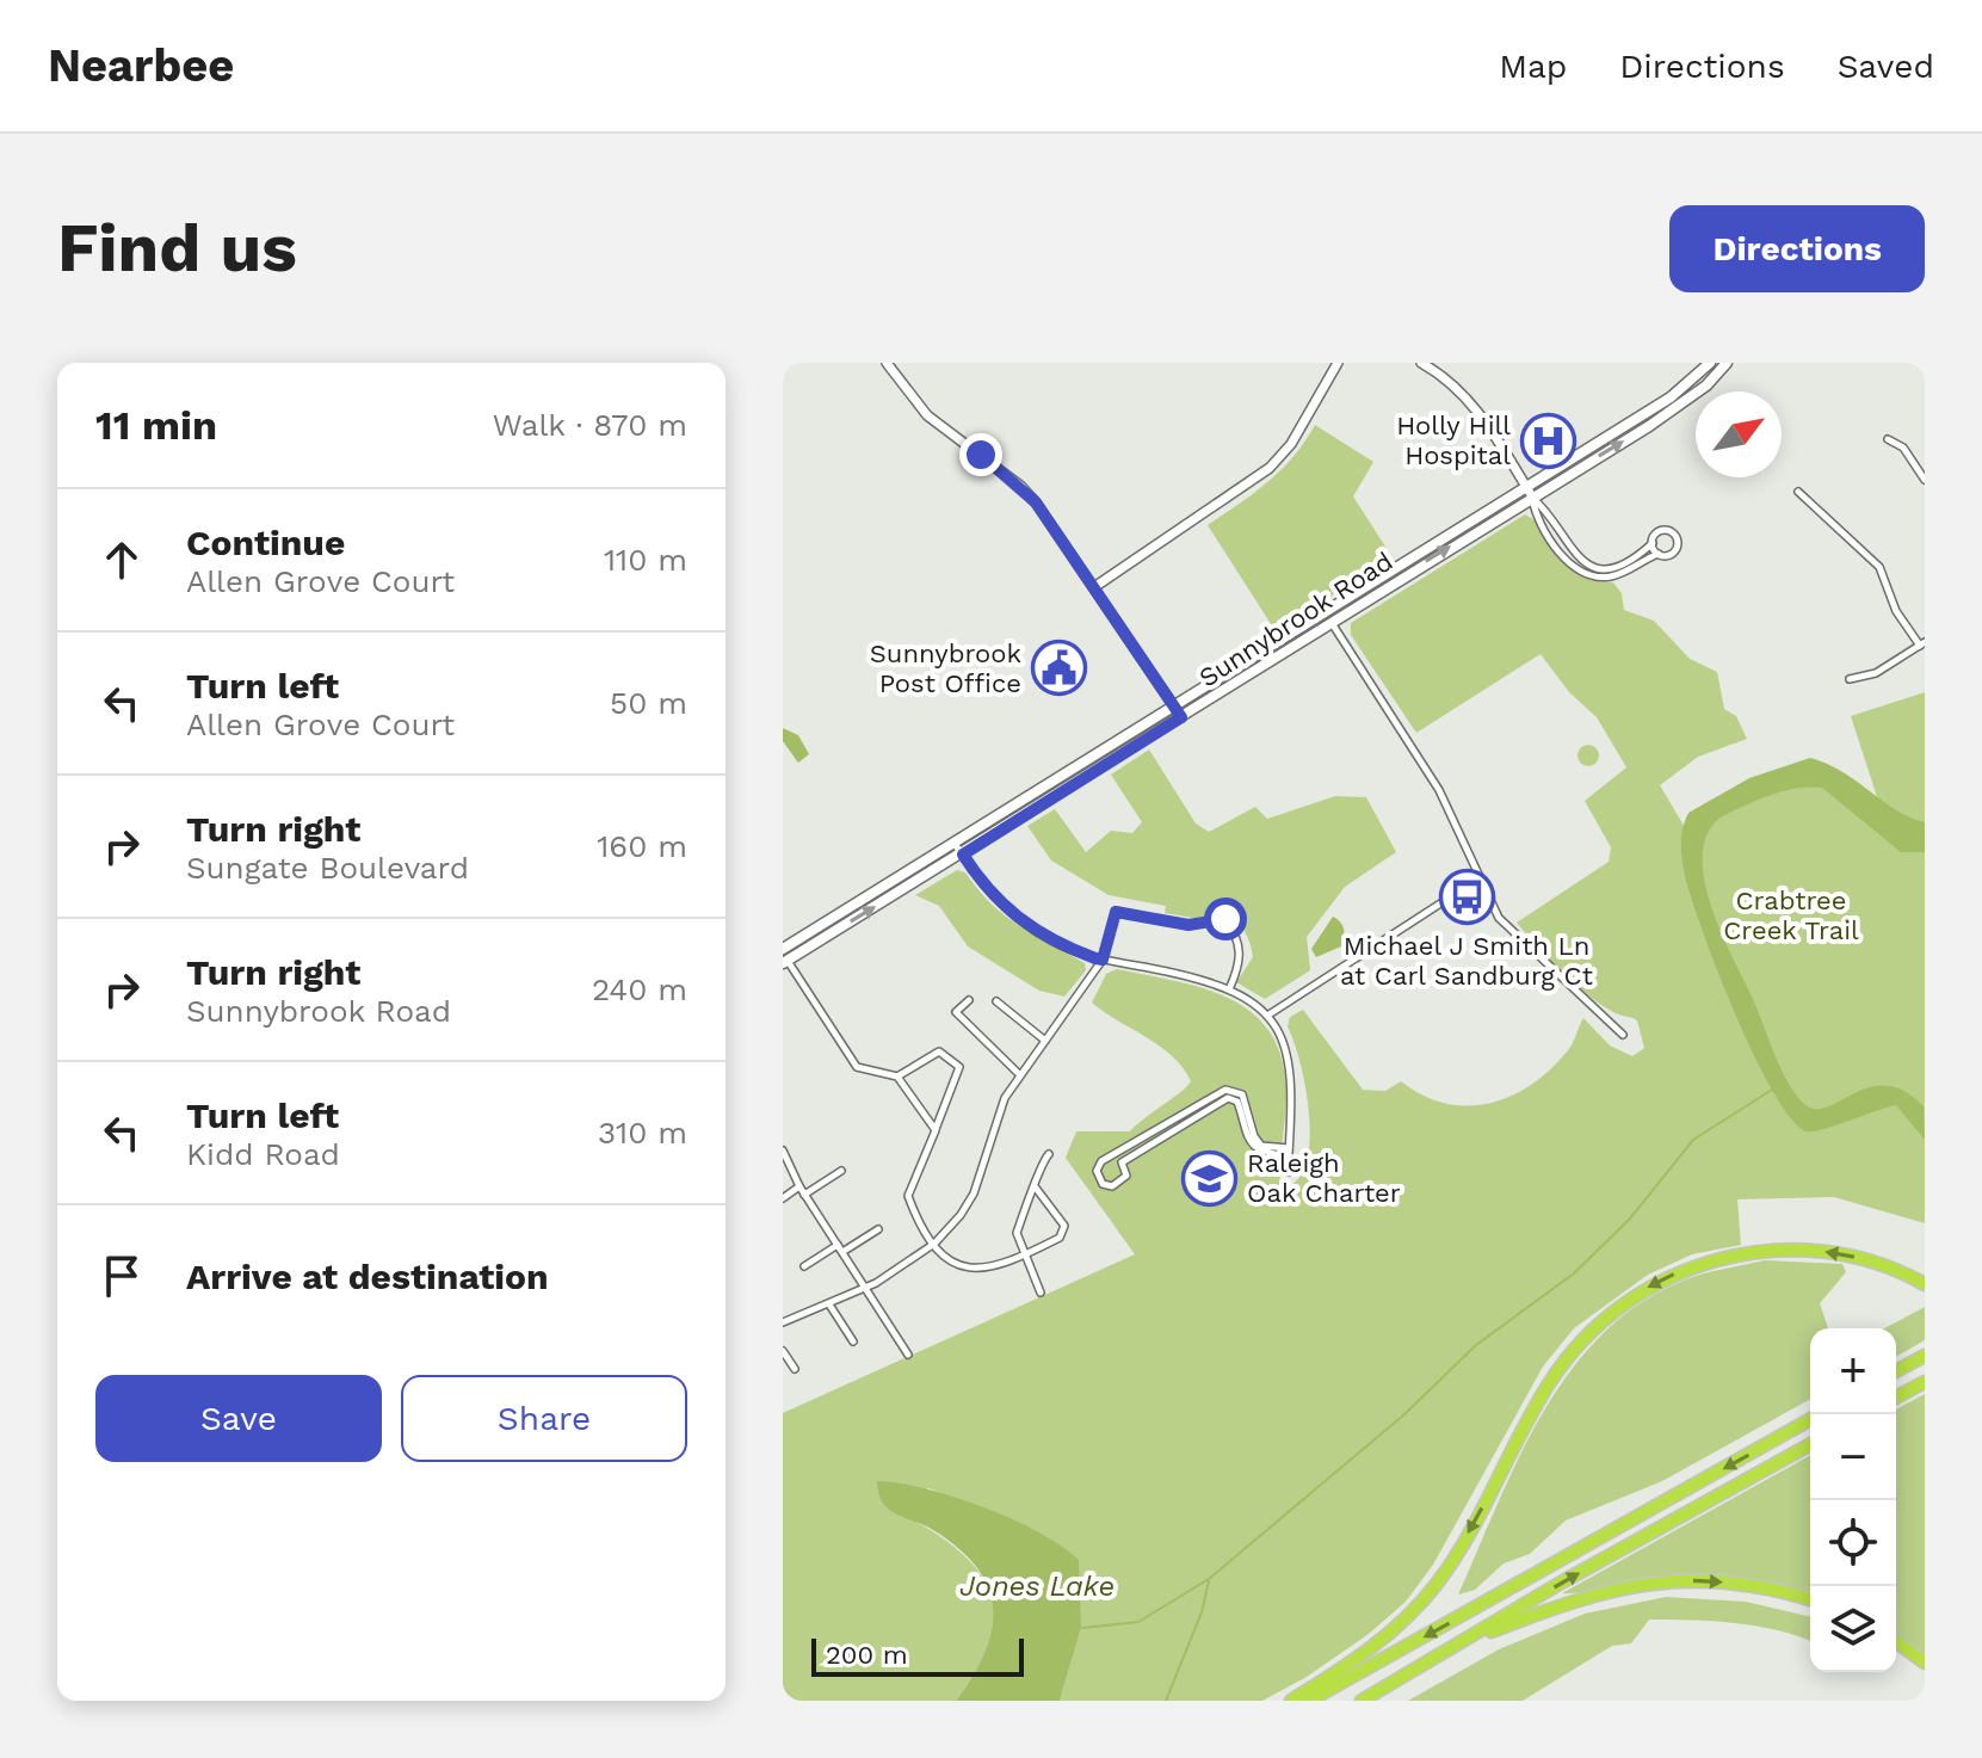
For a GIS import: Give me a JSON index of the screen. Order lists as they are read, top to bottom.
{
  "streets": {
    "main road": ["Sunnybrook Road"]
  },
  "water": ["Jones Lake"],
  "parks": ["Crabtree Creek Trail"],
  "places": {
    "hospital": ["Holly Hill Hospital"],
    "public building": ["Sunnybrook Post Office"],
    "bus stop": ["Michael J Smith Ln at Carl Sandburg Ct"],
    "school or university": ["Raleigh Oak Charter"]
  },
  "scale_bar": "200 m",
  "north": "top right",
  "page": {
    "header": "Nearbee",
    "nav": ["Map", "Directions", "Saved"],
    "buttons": [
      "Directions",
      ["Save", "Share"]
    ],
    "title": "Find us",
    "heading": ["11 min", "Walk · 870 m"],
    "list": [
      ["Continue", "Allen Grove Court", "110 m"],
      ["Turn left", "Allen Grove Court", "50 m"],
      ["Turn right", "Sungate Boulevard", "160 m"],
      ["Turn right", "Sunnybrook Road", "240 m"],
      ["Turn left", "Kidd Road", "310 m"],
      "Arrive at destination"
    ],
    "map_buttons": ["+", "−"],
    "scale": "200 m"
  }
}
